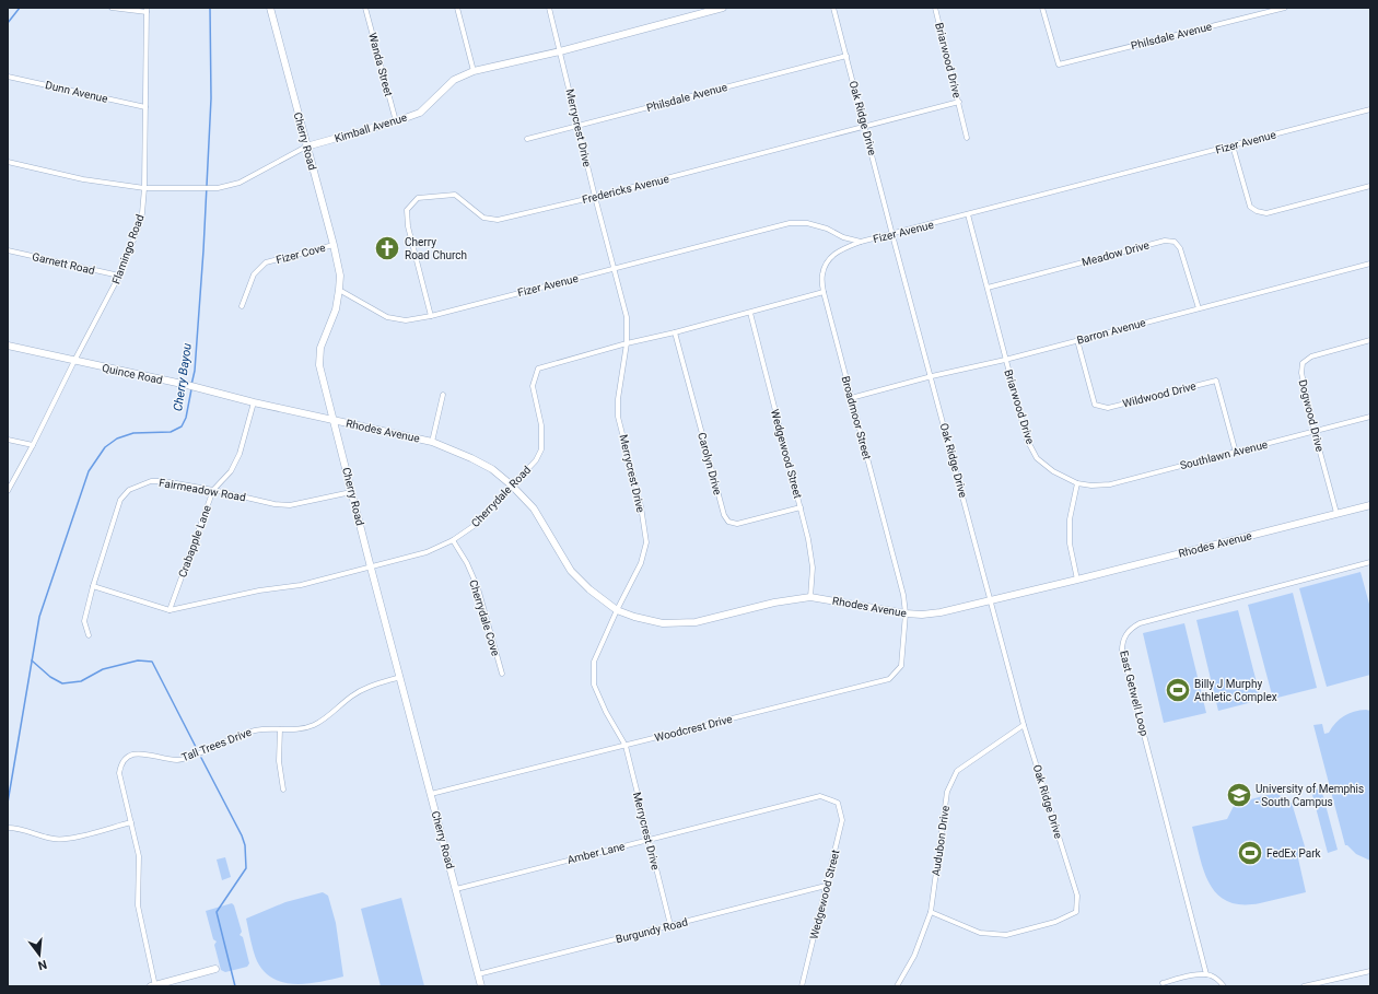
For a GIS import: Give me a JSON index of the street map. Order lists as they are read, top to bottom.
{
  "streets": {
    "main road": [
      "Kimball Avenue",
      "Cherry Road",
      "Quince Road",
      "Rhodes Avenue"
    ],
    "street": [
      "Philsdale Avenue",
      "Briarwood Drive",
      "Wanda Street",
      "Dunn Avenue",
      "Oak Ridge Drive",
      "Merrycrest Drive",
      "Fizer Avenue",
      "Fredericks Avenue",
      "Flamingo Road",
      "Fizer Cove",
      "Meadow Drive",
      "Garnett Road",
      "Barron Avenue",
      "Wildwood Drive",
      "Dogwood Drive",
      "Broadmoor Street",
      "Wedgewood Street",
      "Southlawn Avenue",
      "Carolyn Drive",
      "Fairmeadow Road",
      "Cherrydale Road",
      "Crabapple Lane",
      "Cherrydale Cove",
      "East Getwell Loop",
      "Woodcrest Drive",
      "Tall Trees Drive",
      "Audubon Drive",
      "Amber Lane",
      "Burgundy Road"
    ]
  },
  "crossings": [
    ["Philsdale Avenue", "Oak Ridge Drive"],
    ["Philsdale Avenue", "Merrycrest Drive"],
    ["Briarwood Drive", "Fizer Avenue"],
    ["Briarwood Drive", "Fredericks Avenue"],
    ["Briarwood Drive", "Meadow Drive"],
    ["Briarwood Drive", "Barron Avenue"],
    ["Briarwood Drive", "Southlawn Avenue"],
    ["Wanda Street", "Kimball Avenue"],
    ["Dunn Avenue", "Flamingo Road"],
    ["Oak Ridge Drive", "Fizer Avenue"],
    ["Oak Ridge Drive", "Fredericks Avenue"],
    ["Oak Ridge Drive", "Barron Avenue"],
    ["Oak Ridge Drive", "Rhodes Avenue"],
    ["Oak Ridge Drive", "Audubon Drive"],
    ["Kimball Avenue", "Merrycrest Drive"],
    ["Kimball Avenue", "Cherry Road"],
    ["Kimball Avenue", "Flamingo Road"],
    ["Merrycrest Drive", "Fizer Avenue"],
    ["Merrycrest Drive", "Fredericks Avenue"],
    ["Merrycrest Drive", "Rhodes Avenue"],
    ["Merrycrest Drive", "Cherrydale Road"],
    ["Merrycrest Drive", "Woodcrest Drive"],
    ["Merrycrest Drive", "Amber Lane"],
    ["Merrycrest Drive", "Burgundy Road"],
    ["Cherry Road", "Fizer Avenue"],
    ["Cherry Road", "Fizer Cove"],
    ["Cherry Road", "Quince Road"],
    ["Cherry Road", "Rhodes Avenue"],
    ["Cherry Road", "Fairmeadow Road"],
    ["Cherry Road", "Cherrydale Road"],
    ["Cherry Road", "Woodcrest Drive"],
    ["Cherry Road", "Tall Trees Drive"],
    ["Cherry Road", "Amber Lane"],
    ["Cherry Road", "Burgundy Road"],
    ["Fizer Avenue", "Fredericks Avenue"],
    ["Fizer Avenue", "Broadmoor Street"],
    ["Flamingo Road", "Garnett Road"],
    ["Flamingo Road", "Quince Road"],
    ["Meadow Drive", "Barron Avenue"],
    ["Barron Avenue", "Wildwood Drive"],
    ["Barron Avenue", "Broadmoor Street"],
    ["Quince Road", "Rhodes Avenue"],
    ["Quince Road", "Crabapple Lane"],
    ["Wildwood Drive", "Southlawn Avenue"],
    ["Dogwood Drive", "Rhodes Avenue"],
    ["Dogwood Drive", "Southlawn Avenue"],
    ["Broadmoor Street", "Rhodes Avenue"],
    ["Broadmoor Street", "Cherrydale Road"],
    ["Broadmoor Street", "Woodcrest Drive"],
    ["Rhodes Avenue", "Wedgewood Street"],
    ["Rhodes Avenue", "Cherrydale Road"],
    ["Rhodes Avenue", "Woodcrest Drive"],
    ["Wedgewood Street", "Carolyn Drive"],
    ["Wedgewood Street", "Cherrydale Road"],
    ["Wedgewood Street", "Amber Lane"],
    ["Wedgewood Street", "Burgundy Road"],
    ["Carolyn Drive", "Cherrydale Road"],
    ["Fairmeadow Road", "Cherrydale Road"],
    ["Fairmeadow Road", "Crabapple Lane"],
    ["Cherrydale Road", "Crabapple Lane"],
    ["Cherrydale Road", "Cherrydale Cove"]
  ],
  "water": ["Cherry Bayou"],
  "places": {
    "church": ["Cherry Road Church"],
    "sports": ["Billy J Murphy Athletic Complex", "FedEx Park"],
    "school or university": ["University of Memphis - South Campus"]
  },
  "north": "bottom"
}
